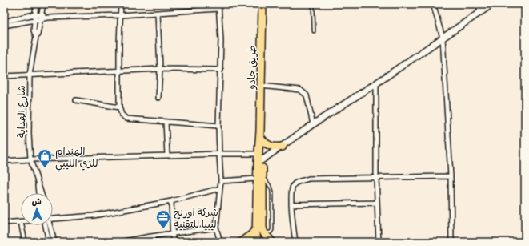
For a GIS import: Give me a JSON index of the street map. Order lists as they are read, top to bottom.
{
  "streets": {
    "highway": ["طريق جادو"],
    "street": ["شارع الهداية"]
  },
  "places": {
    "shop": ["الهندام للزي الليبي"],
    "office": ["شركة اورنج ليبيا للتقنية"]
  },
  "north": "top"
}
